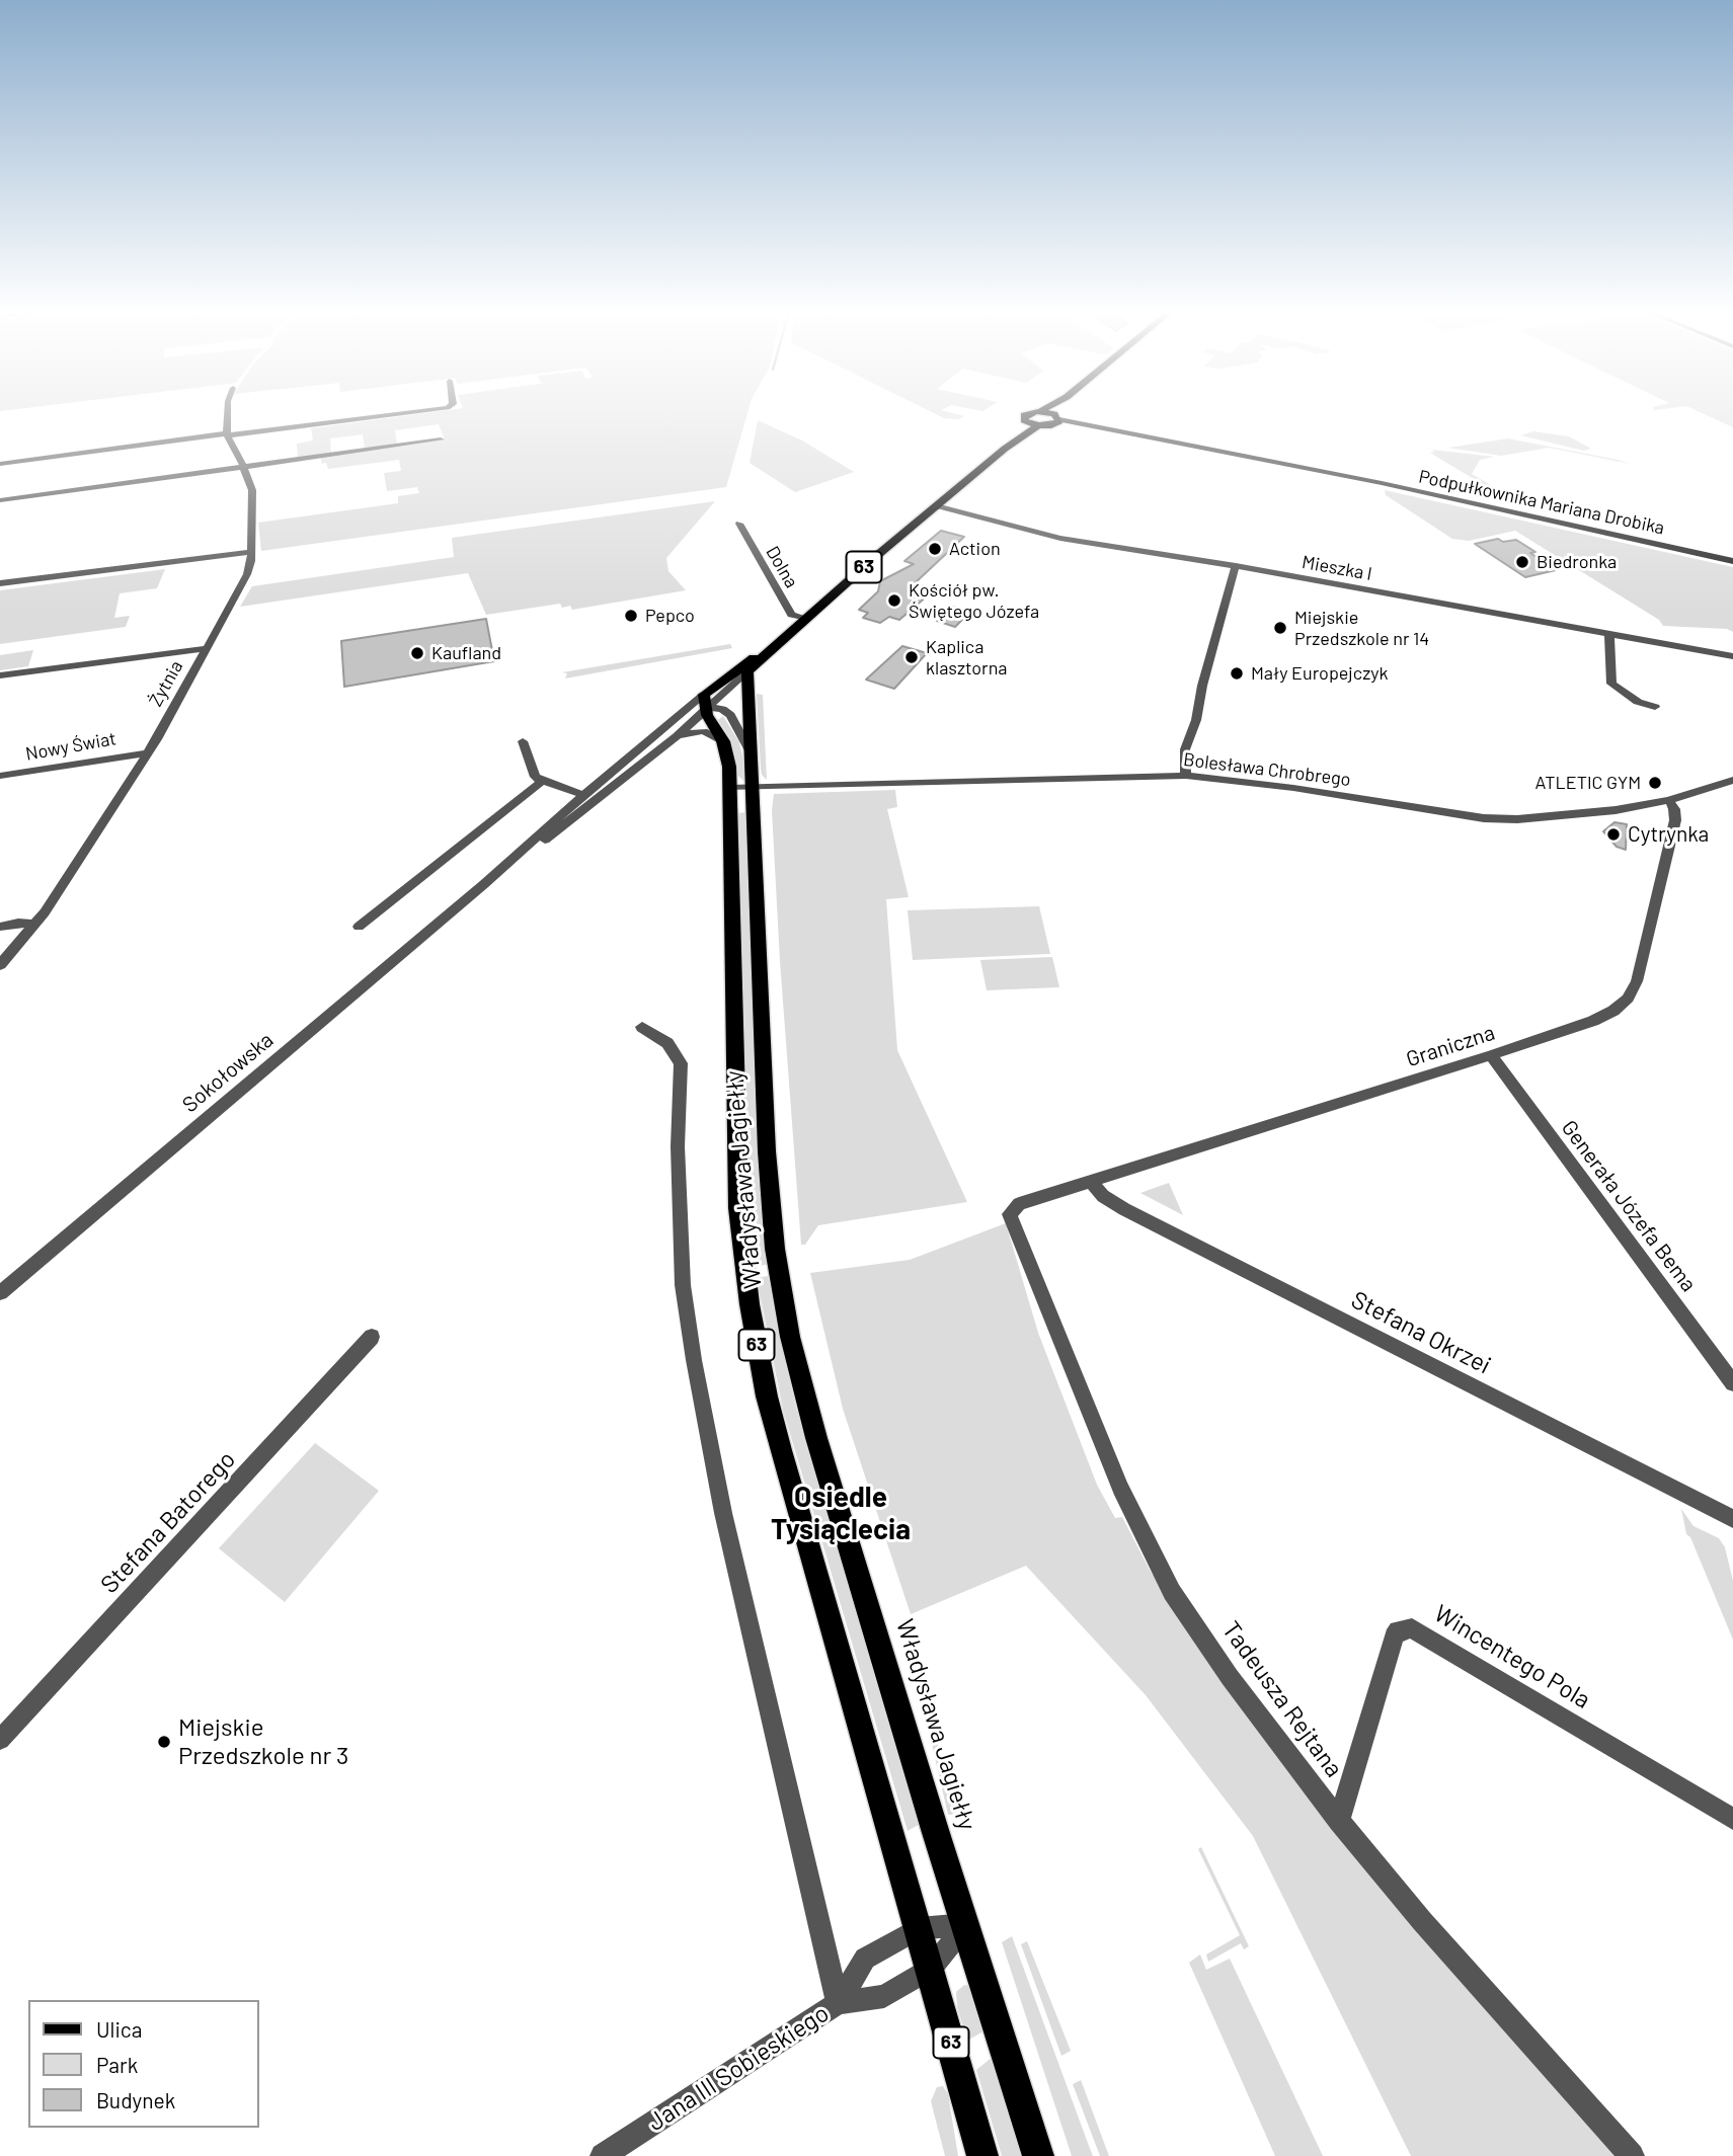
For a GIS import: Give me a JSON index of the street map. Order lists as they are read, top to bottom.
{
  "streets": {
    "main road": [
      "Podpułkownika Mariana Drobika",
      "63",
      "Sokołowska",
      "Władysława Jagiełły"
    ],
    "street": [
      "Dolna",
      "Mieszka I",
      "Żytnia",
      "Nowy Świat",
      "Bolesława Chrobrego",
      "Graniczna",
      "Generała Józefa Bema",
      "Stefana Okrzei",
      "Stefana Batorego",
      "Wincentego Pola",
      "Tadeusza Rejtana",
      "Jana III Sobieskiego"
    ]
  },
  "crossings": [
    ["Dolna", "Sokołowska"],
    ["Mieszka I", "Sokołowska"],
    ["Żytnia", "Nowy Świat"],
    ["Bolesława Chrobrego", "Graniczna"],
    ["Bolesława Chrobrego", "Władysława Jagiełły"],
    ["Graniczna", "Generała Józefa Bema"],
    ["Graniczna", "Stefana Okrzei"],
    ["Graniczna", "Tadeusza Rejtana"],
    ["Sokołowska", "Władysława Jagiełły"],
    ["Władysława Jagiełły", "Jana III Sobieskiego"],
    ["Wincentego Pola", "Tadeusza Rejtana"]
  ],
  "districts": ["Osiedle Tysiąclecia"],
  "places": [
    "Action",
    "Biedronka",
    "Kościół pw. Świętego Józefa",
    "Pepco",
    "Miejskie Przedszkole nr 14",
    "Kaufland",
    "Kaplica klasztorna",
    "Mały Europejczyk",
    "ATLETIC GYM",
    "Cytrynka",
    "Miejskie Przedszkole nr 3"
  ],
  "legend": ["Ulica", "Park", "Budynek"]
}
